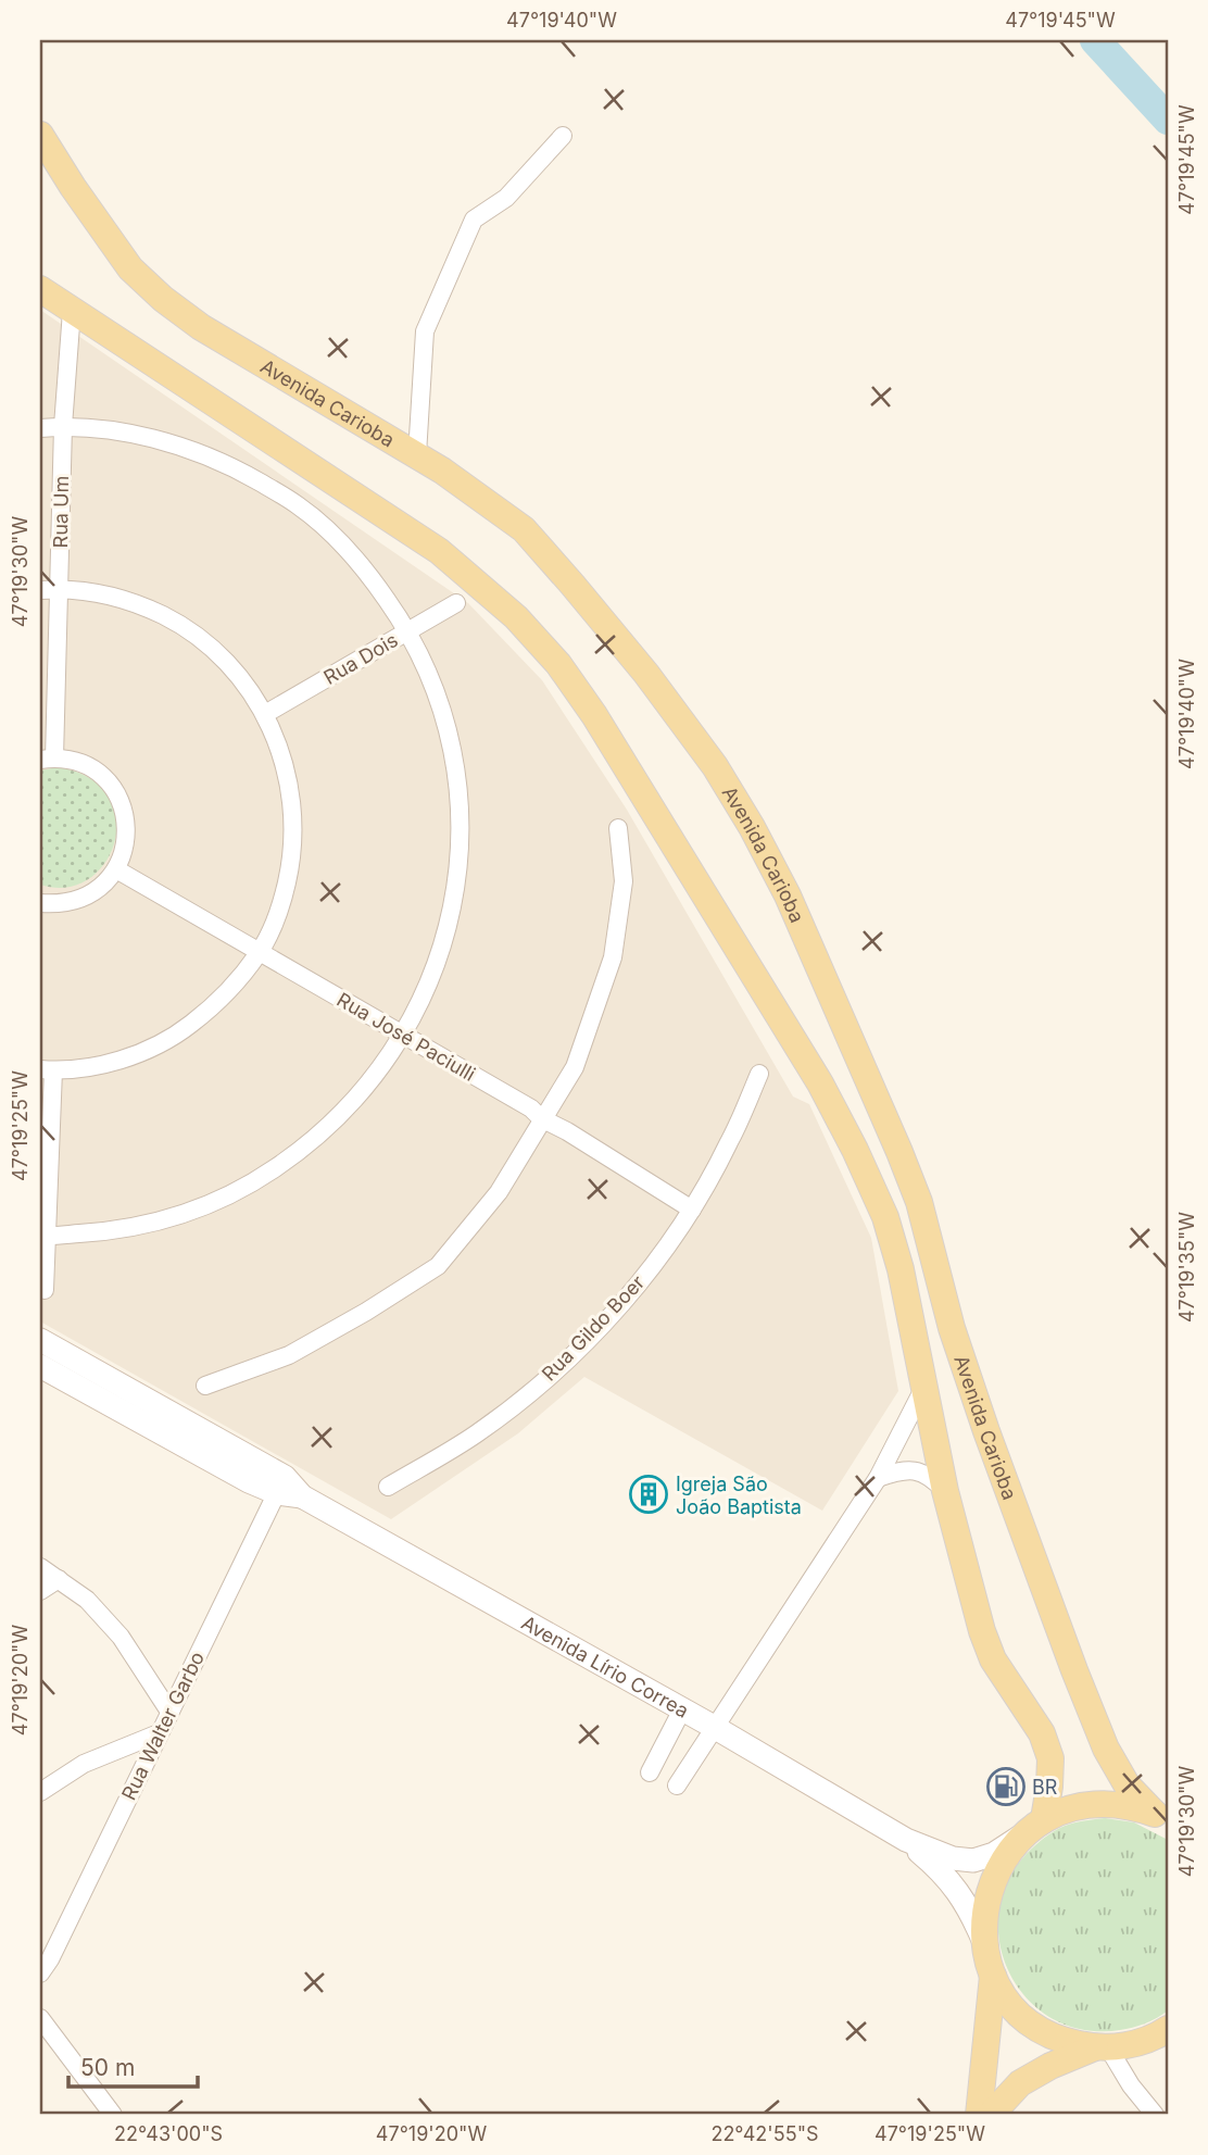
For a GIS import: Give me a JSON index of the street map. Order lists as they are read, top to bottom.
{
  "streets": {
    "main road": ["Avenida Carioba", "Avenida Lírio Correa"],
    "street": [
      "Rua Um",
      "Rua Dois",
      "Rua José Paciulli",
      "Rua Gildo Boer",
      "Rua Walter Garbo"
    ]
  },
  "crossings": [
    ["Rua José Paciulli", "Rua Gildo Boer"],
    ["Avenida Lírio Correa", "Rua Walter Garbo"]
  ],
  "places": {
    "building": ["Igreja São João Baptista"],
    "fuel station": ["BR"]
  },
  "scale_bar": "50 m",
  "coordinates": [
    "47°19'40\"W",
    "47°19'45\"W",
    "47°19'30\"W",
    "47°19'25\"W",
    "47°19'35\"W",
    "47°19'20\"W",
    "22°43'00\"S",
    "22°42'55\"S"
  ]
}
